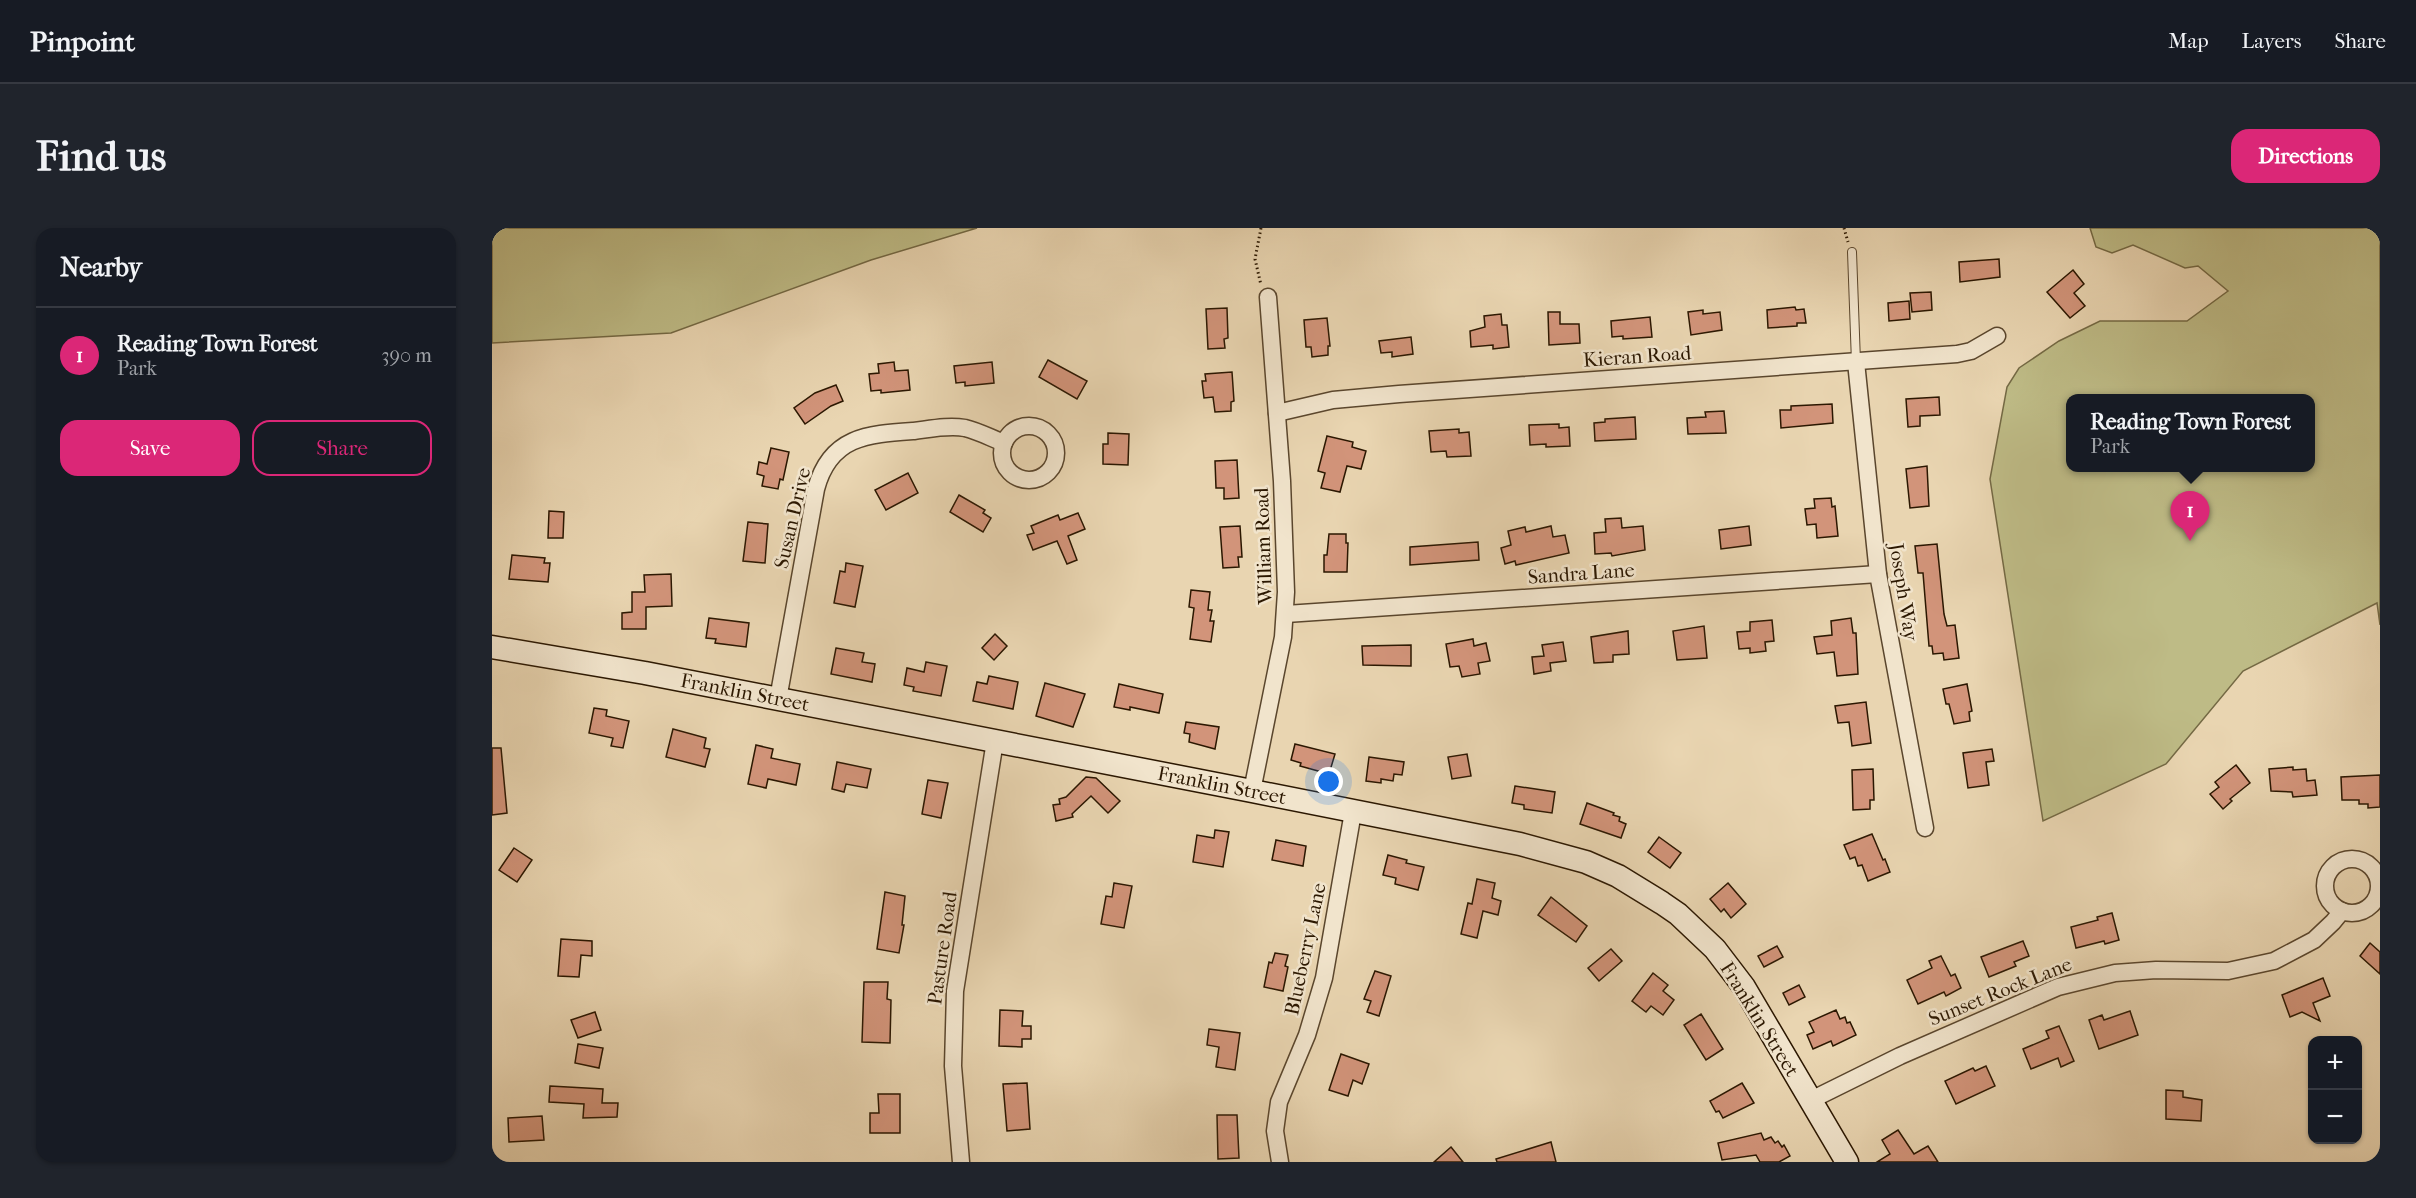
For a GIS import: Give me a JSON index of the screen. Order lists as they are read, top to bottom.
{
  "streets": {
    "main road": ["Franklin Street"],
    "street": [
      "Kieran Road",
      "Susan Drive",
      "William Road",
      "Sandra Lane",
      "Joseph Way",
      "Pasture Road",
      "Blueberry Lane",
      "Sunset Rock Lane"
    ]
  },
  "crossings": [
    ["Kieran Road", "William Road"],
    ["Kieran Road", "Joseph Way"],
    ["Susan Drive", "Franklin Street"],
    ["William Road", "Sandra Lane"],
    ["William Road", "Franklin Street"],
    ["Sandra Lane", "Joseph Way"],
    ["Franklin Street", "Pasture Road"],
    ["Franklin Street", "Blueberry Lane"],
    ["Franklin Street", "Sunset Rock Lane"]
  ],
  "page": {
    "header": "Pinpoint",
    "nav": ["Map", "Layers", "Share"],
    "buttons": [
      "Directions",
      ["Save", "Share"]
    ],
    "title": "Find us",
    "heading": "Nearby",
    "list": [
      {
        "mark": "1",
        "name": "Reading Town Forest",
        "note": "Park",
        "value": "390 m"
      }
    ],
    "popup": ["Reading Town Forest", "Park"],
    "pins": "1",
    "map_buttons": ["+", "−"]
  }
}
